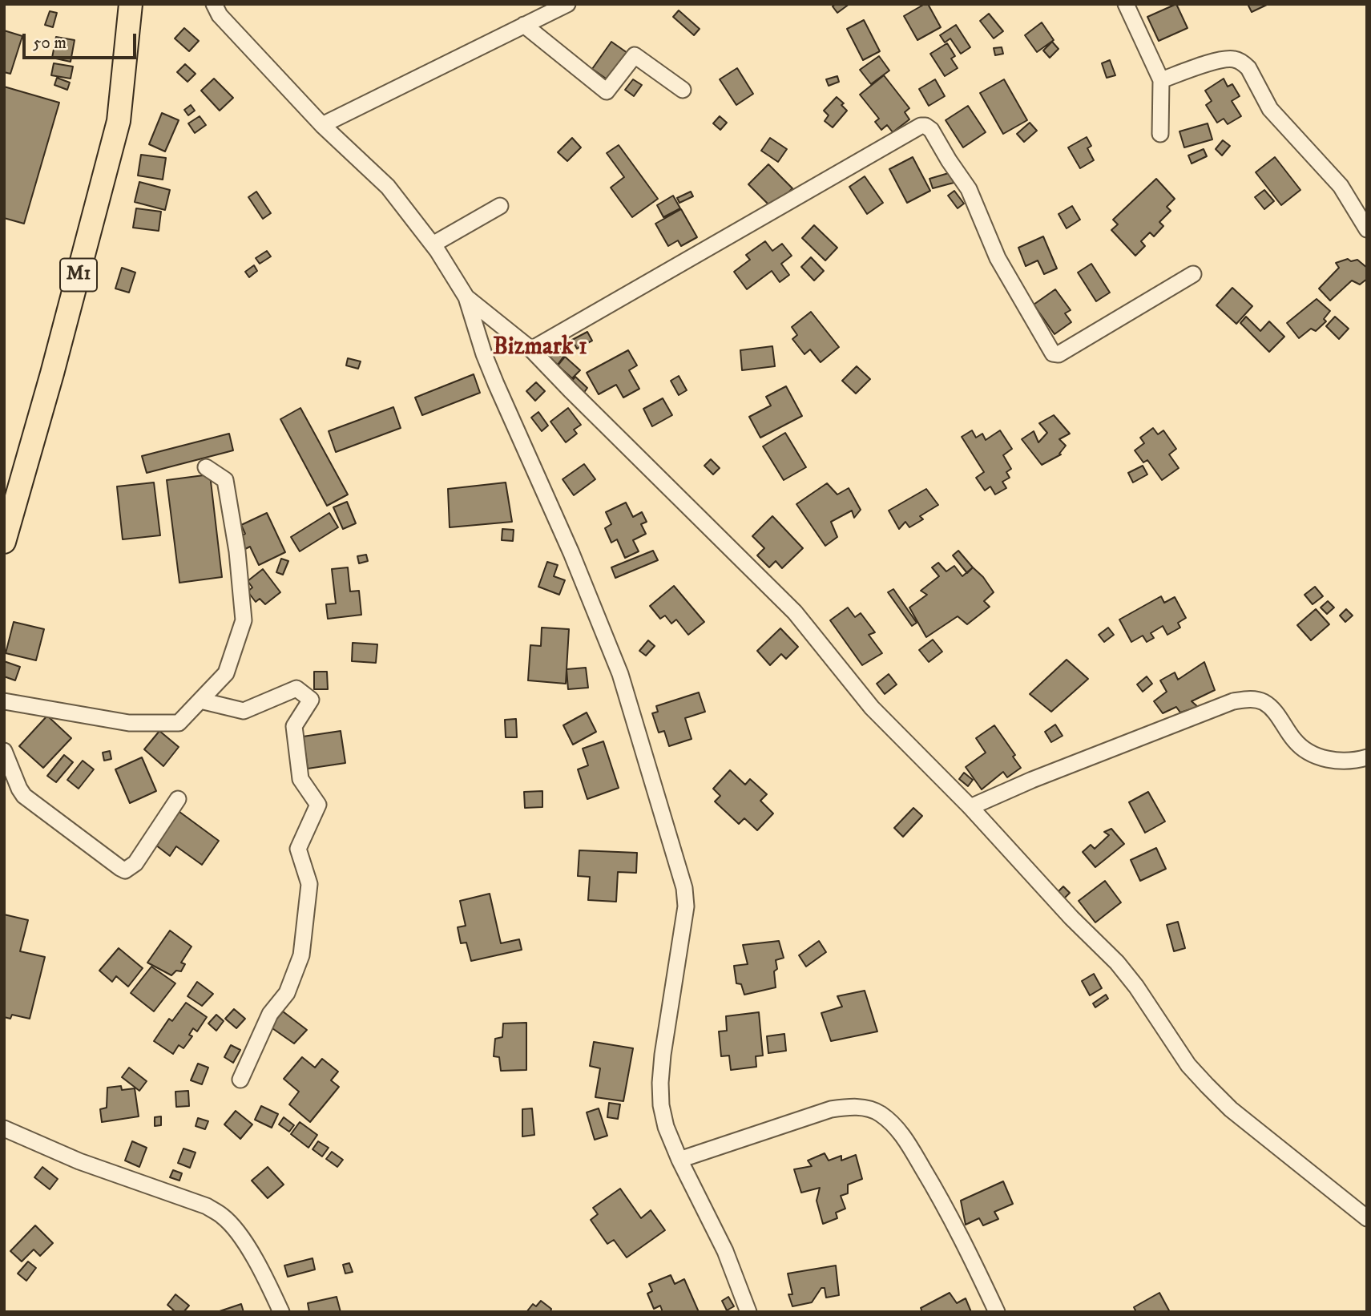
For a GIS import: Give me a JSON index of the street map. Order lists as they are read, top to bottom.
{
  "streets": {
    "highway": ["M1"]
  },
  "districts": ["Bizmark 1"],
  "scale_bar": "50 m"
}
